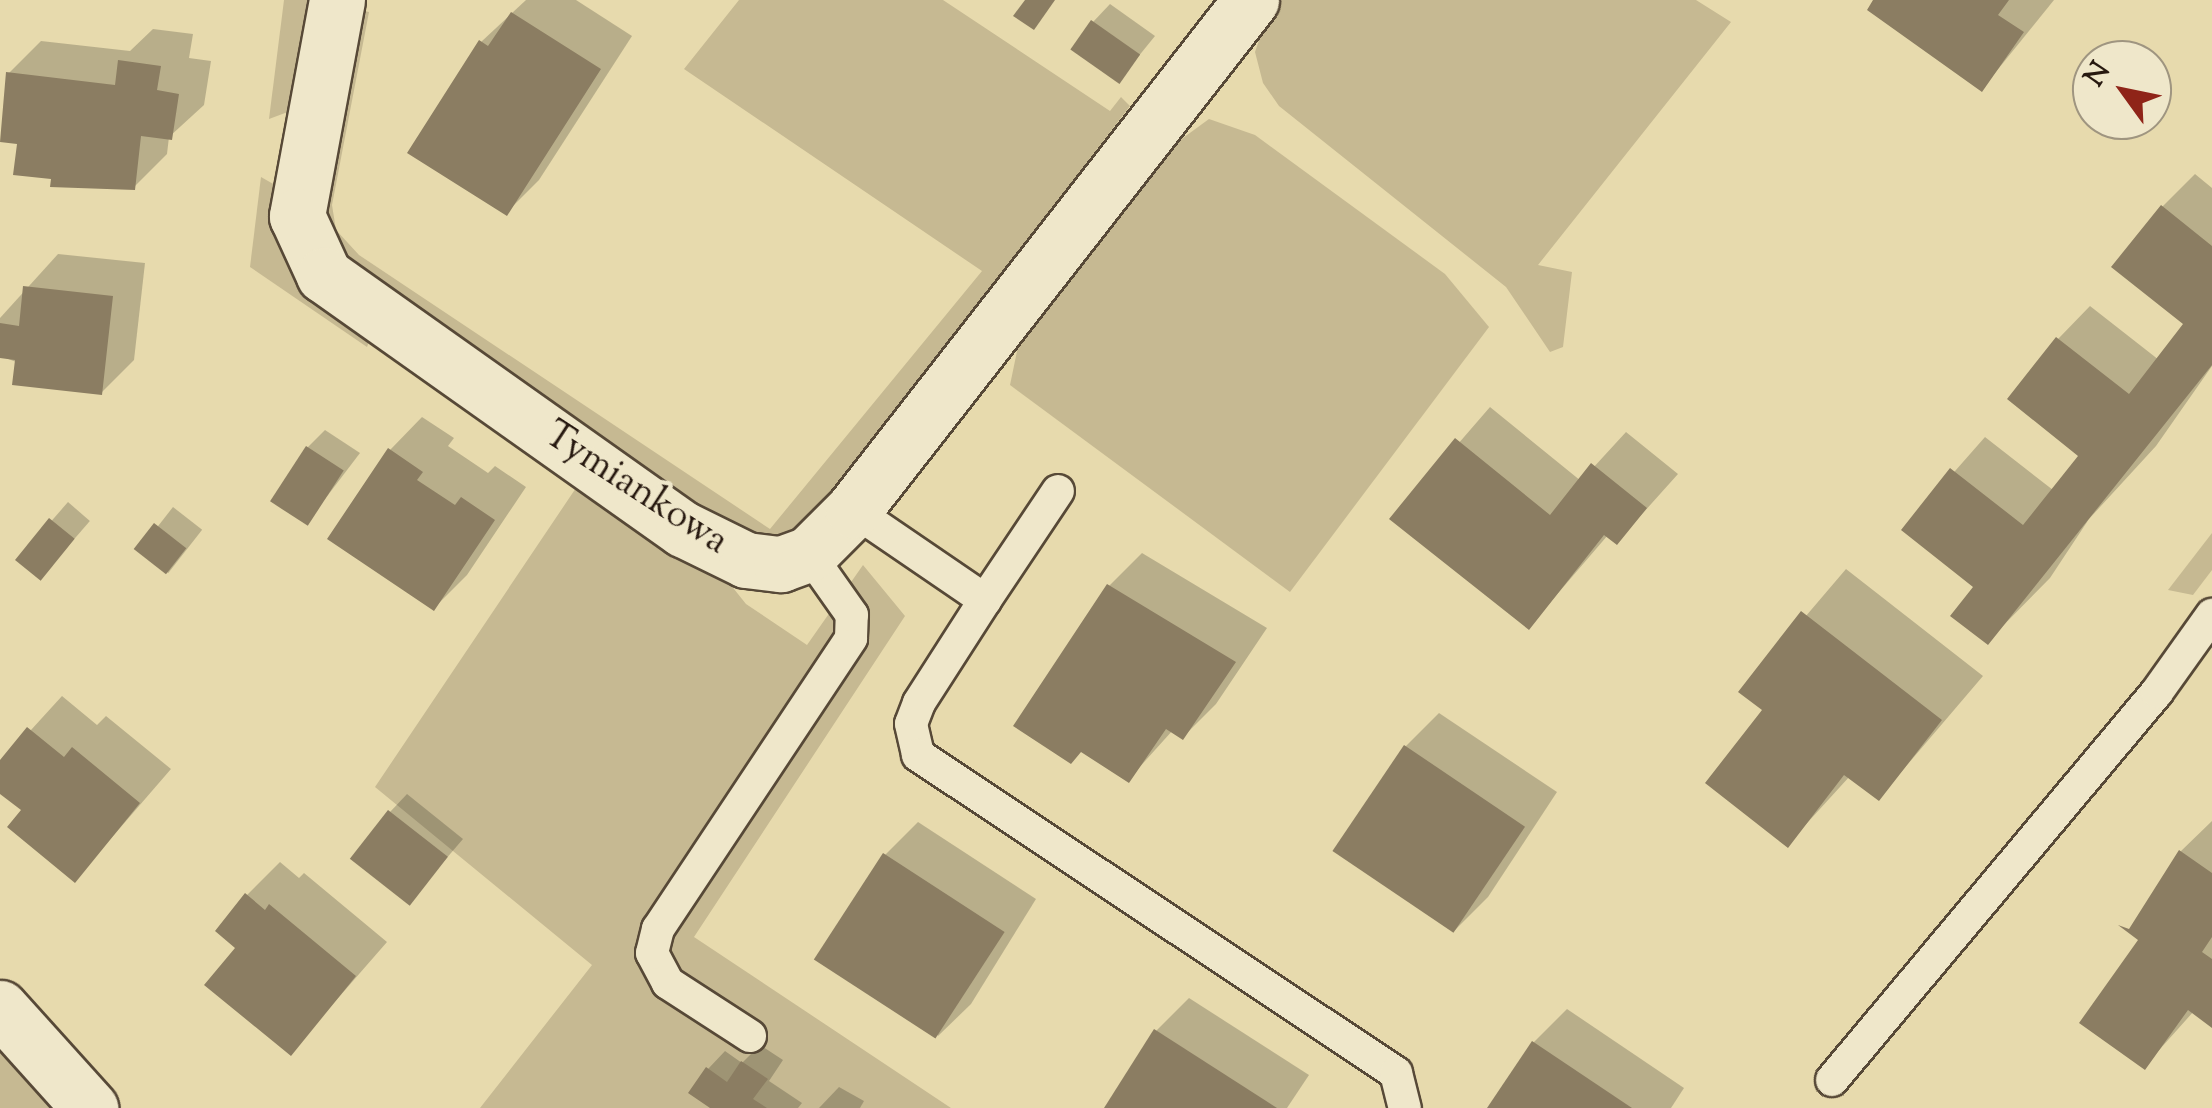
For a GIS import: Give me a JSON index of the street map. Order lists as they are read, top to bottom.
{
  "streets": {
    "street": ["Tymiankowa"]
  },
  "north": "top left"
}
